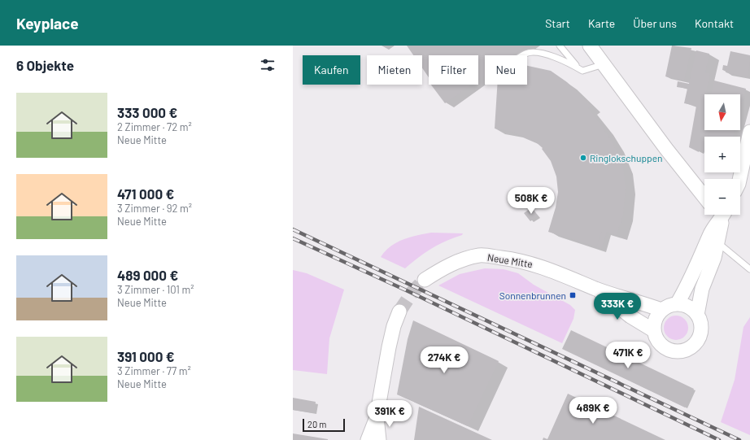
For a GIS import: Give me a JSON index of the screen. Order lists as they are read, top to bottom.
{
  "streets": {
    "street": ["Neue Mitte"]
  },
  "places": {
    "other": ["Ringlokschuppen"],
    "transit": ["Sonnenbrunnen"]
  },
  "scale_bar": "20 m",
  "north": "bottom",
  "page": {
    "header": "Keyplace",
    "nav": [
      "Start",
      "Karte",
      "Über uns",
      "Kontakt"
    ],
    "heading": "6 Objekte",
    "chip": [
      "Kaufen",
      "Mieten",
      "Filter",
      "Neu"
    ],
    "list": [
      {
        "name": "333 000 €",
        "note": "2 Zimmer · 72 m² · Neue Mitte"
      },
      {
        "name": "471 000 €",
        "note": "3 Zimmer · 92 m² · Neue Mitte"
      },
      {
        "name": "489 000 €",
        "note": "3 Zimmer · 101 m² · Neue Mitte"
      },
      {
        "name": "391 000 €",
        "note": "3 Zimmer · 77 m² · Neue Mitte"
      }
    ],
    "map_buttons": ["+", "−"],
    "price": [
      "508K €",
      "333K €",
      "471K €",
      "274K €",
      "489K €",
      "391K €"
    ],
    "scale": "20 m"
  }
}
